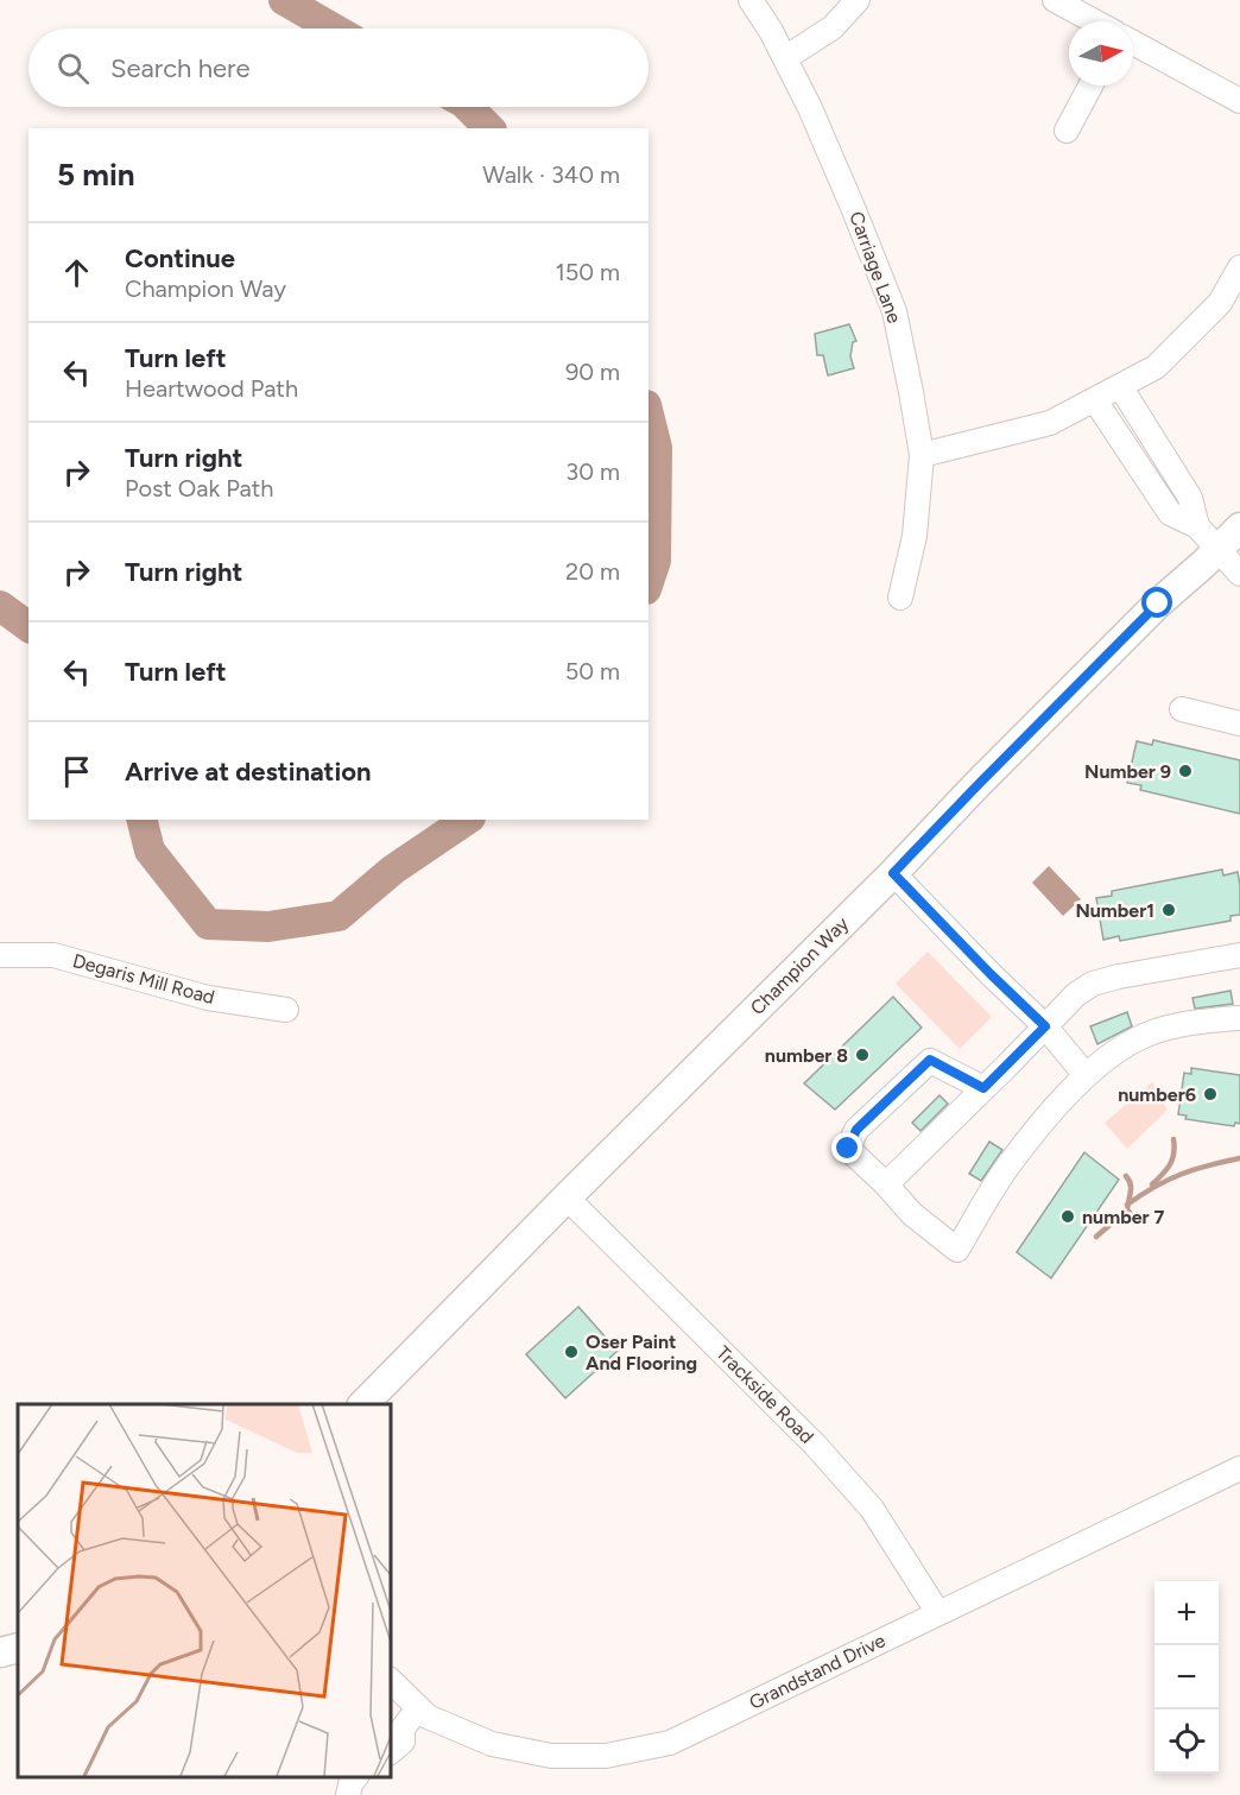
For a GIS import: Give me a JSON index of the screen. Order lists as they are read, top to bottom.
{
  "streets": {
    "main road": ["Champion Way"],
    "street": [
      "Carriage Lane",
      "Degaris Mill Road",
      "Trackside Road",
      "Grandstand Drive"
    ]
  },
  "crossings": [
    ["Champion Way", "Trackside Road"],
    ["Trackside Road", "Grandstand Drive"]
  ],
  "places": [
    "Number 9",
    "Number1",
    "number 8",
    "number6",
    "number 7",
    "Oser Paint And Flooring"
  ],
  "north": "right",
  "page": {
    "search": "Search here",
    "heading": ["5 min", "Walk · 340 m"],
    "list": [
      ["Continue", "Champion Way", "150 m"],
      ["Turn left", "Heartwood Path", "90 m"],
      ["Turn right", "Post Oak Path", "30 m"],
      ["Turn right", "20 m"],
      ["Turn left", "50 m"],
      "Arrive at destination"
    ],
    "map_buttons": ["+", "−"]
  }
}
